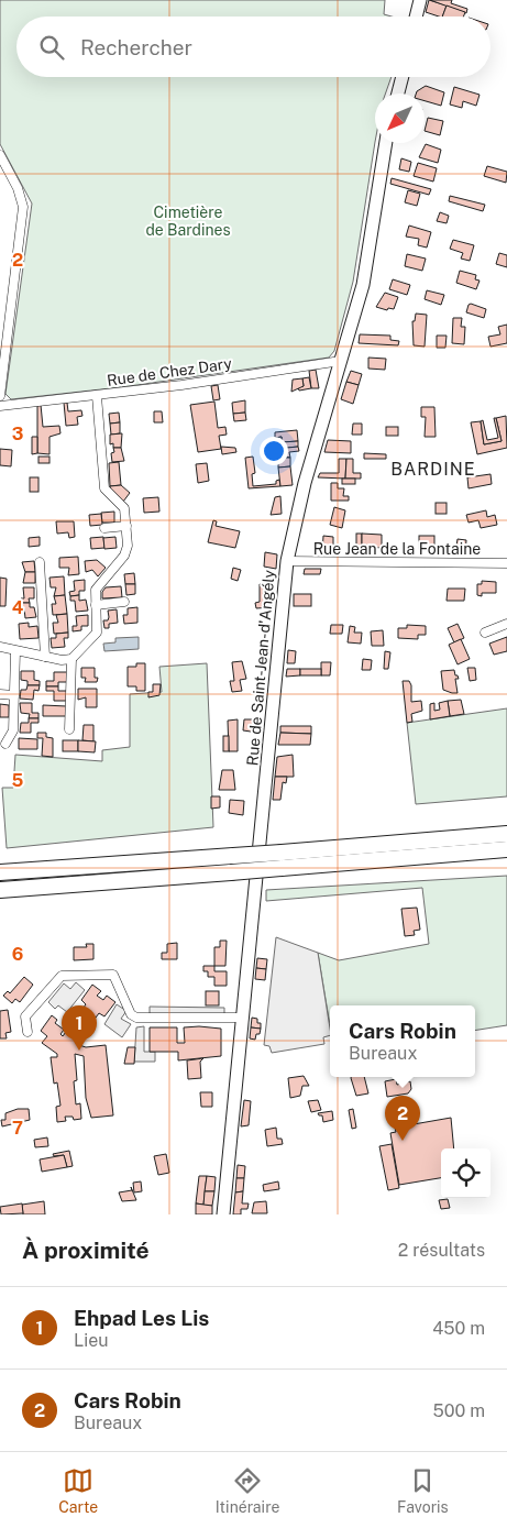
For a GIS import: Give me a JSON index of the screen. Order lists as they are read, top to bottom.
{
  "streets": {
    "main road": ["Rue de Saint-Jean-d'Angély"],
    "street": ["Rue de Chez Dary", "Rue Jean de la Fontaine"]
  },
  "crossings": [
    ["Rue de Chez Dary", "Rue de Saint-Jean-d'Angély"],
    ["Rue Jean de la Fontaine", "Rue de Saint-Jean-d'Angély"]
  ],
  "districts": ["BARDINE"],
  "parks": ["Cimetière de Bardines"],
  "north": "bottom left",
  "page": {
    "search": "Rechercher",
    "pins": ["1", "2"],
    "popup": ["Cars Robin", "Bureaux"],
    "heading": ["À proximité", "2 résultats"],
    "list": [
      {
        "mark": "1",
        "name": "Ehpad Les Lis",
        "note": "Lieu",
        "value": "450 m"
      },
      {
        "mark": "2",
        "name": "Cars Robin",
        "note": "Bureaux",
        "value": "500 m"
      }
    ],
    "nav": ["Carte", "Itinéraire", "Favoris"]
  },
  "grid": {
    "rows": [
      "2",
      "3",
      "4",
      "5",
      "6",
      "7"
    ]
  }
}
